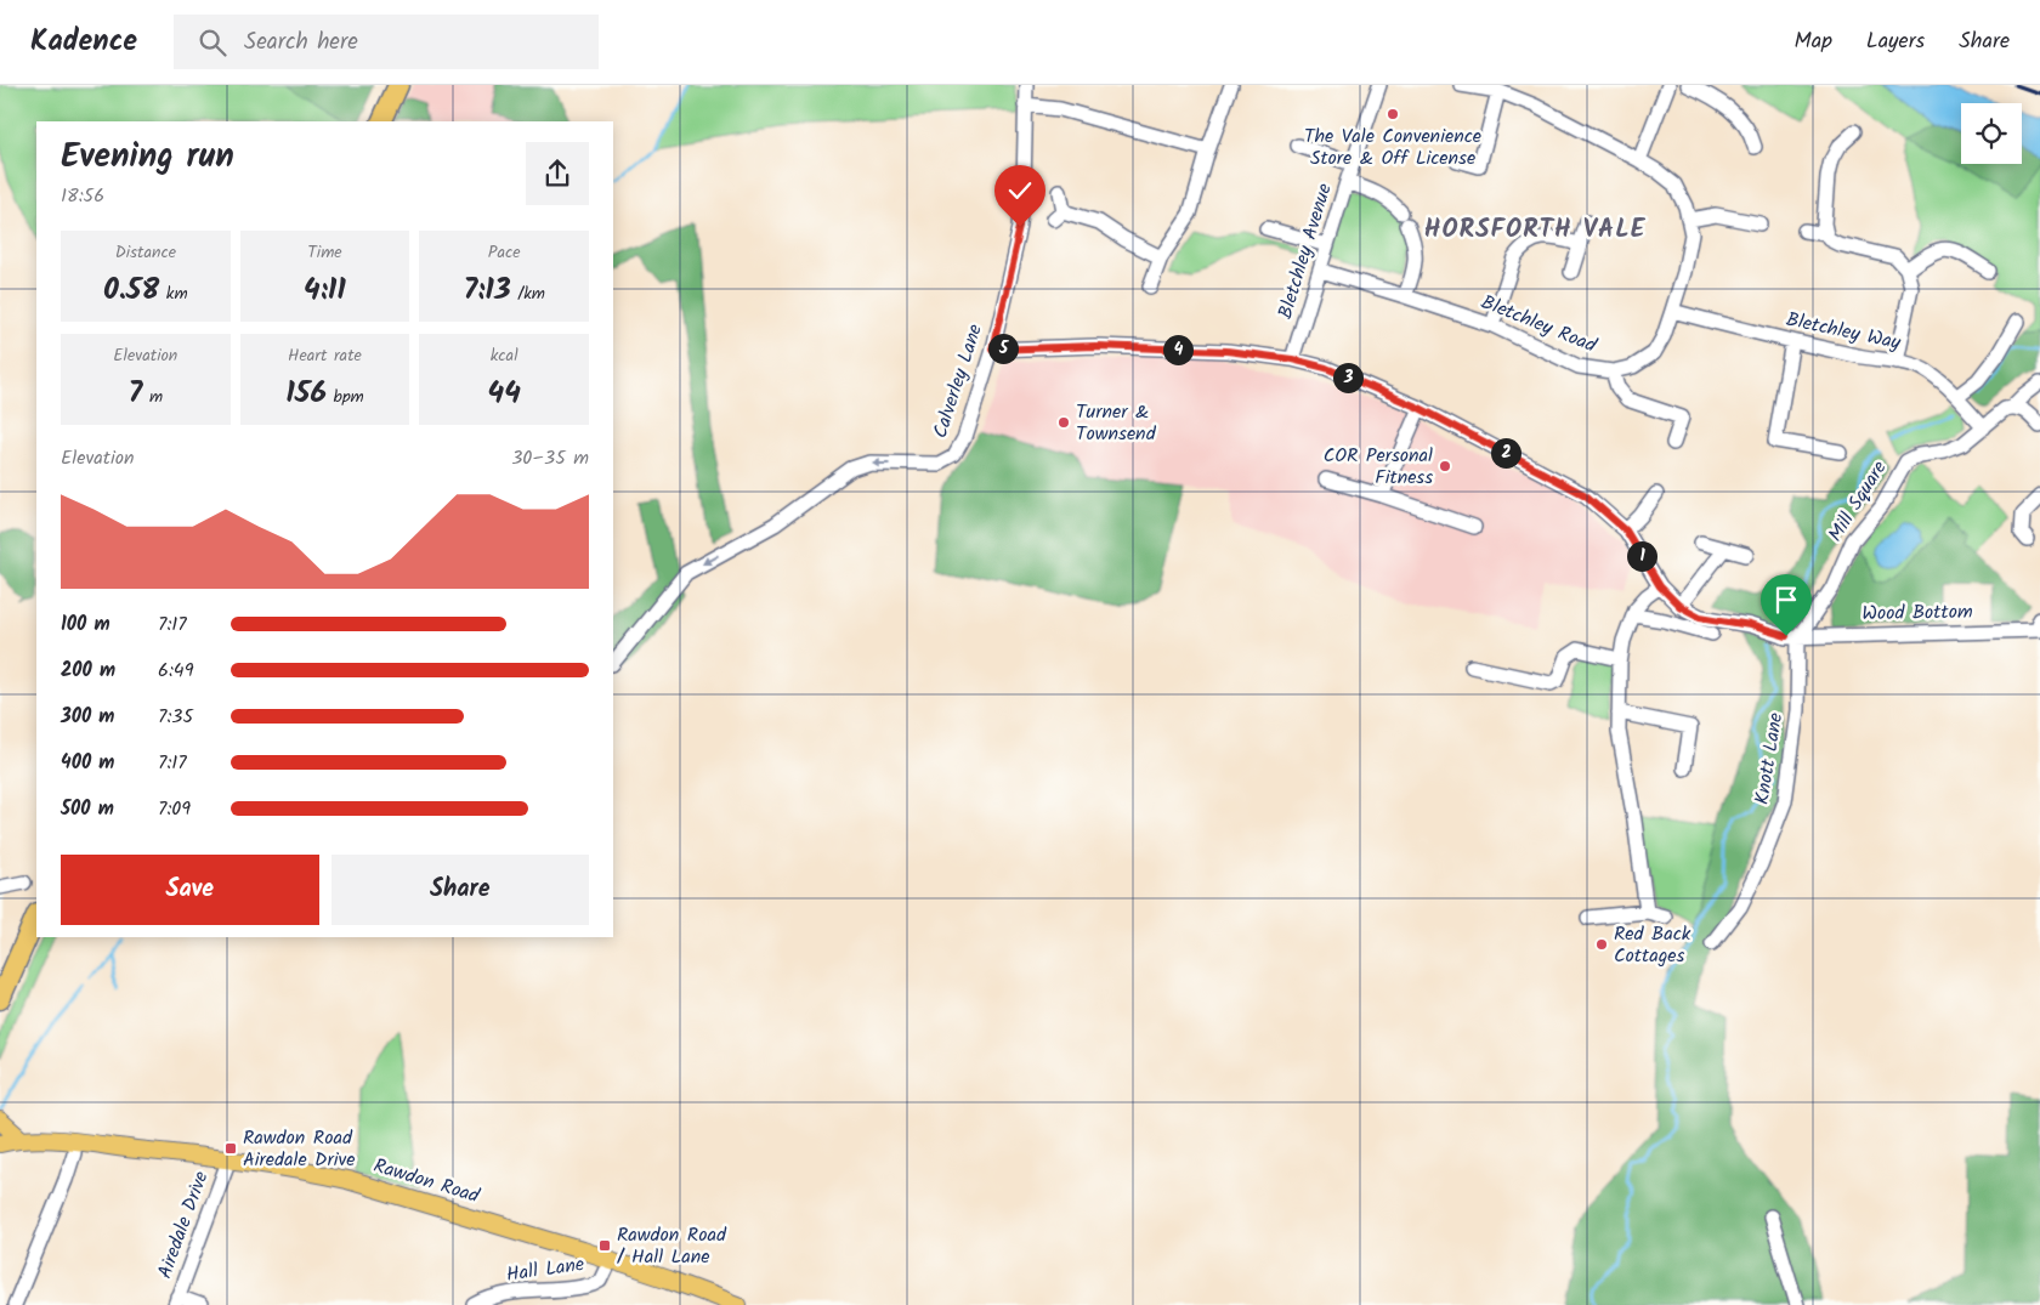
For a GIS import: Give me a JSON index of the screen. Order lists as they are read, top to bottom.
{
  "streets": {
    "main road": ["Rawdon Road"],
    "street": [
      "Bletchley Avenue",
      "Bletchley Road",
      "Bletchley Way",
      "Calverley Lane",
      "Mill Square",
      "Wood Bottom",
      "Knott Lane",
      "Airedale Drive",
      "Hall Lane"
    ]
  },
  "crossings": [
    ["Bletchley Avenue", "Bletchley Road"],
    ["Bletchley Road", "Bletchley Way"],
    ["Bletchley Way", "Mill Square"],
    ["Mill Square", "Wood Bottom"],
    ["Mill Square", "Knott Lane"],
    ["Wood Bottom", "Knott Lane"],
    ["Rawdon Road", "Airedale Drive"],
    ["Rawdon Road", "Hall Lane"]
  ],
  "one_way": ["Calverley Lane"],
  "districts": ["HORSFORTH VALE"],
  "places": {
    "other": [
      "The Vale Convenience Store & Off License",
      "Turner & Townsend",
      "COR Personal Fitness",
      "Red Back Cottages"
    ],
    "transit": ["Rawdon Road Airedale Drive", "Rawdon Road / Hall Lane"]
  },
  "page": {
    "header": "Kadence",
    "search": "Search here",
    "nav": ["Map", "Layers", "Share"],
    "heading": ["Evening run", "18:56"],
    "stats": [
      ["Distance", "0.58 km"],
      ["Time", "4:11"],
      ["Pace", "7:13 /km"],
      ["Elevation", "7 m"],
      ["Heart rate", "156 bpm"],
      ["kcal", "44"]
    ],
    "pins": [
      "5",
      "4",
      "3",
      "2",
      "1"
    ],
    "chart": ["Elevation", "30–35 m"],
    "list": [
      {
        "name": "100 m",
        "note": "7:17"
      },
      {
        "name": "200 m",
        "note": "6:49"
      },
      {
        "name": "300 m",
        "note": "7:35"
      },
      {
        "name": "400 m",
        "note": "7:17"
      },
      {
        "name": "500 m",
        "note": "7:09"
      }
    ],
    "buttons": ["Save", "Share"]
  }
}
